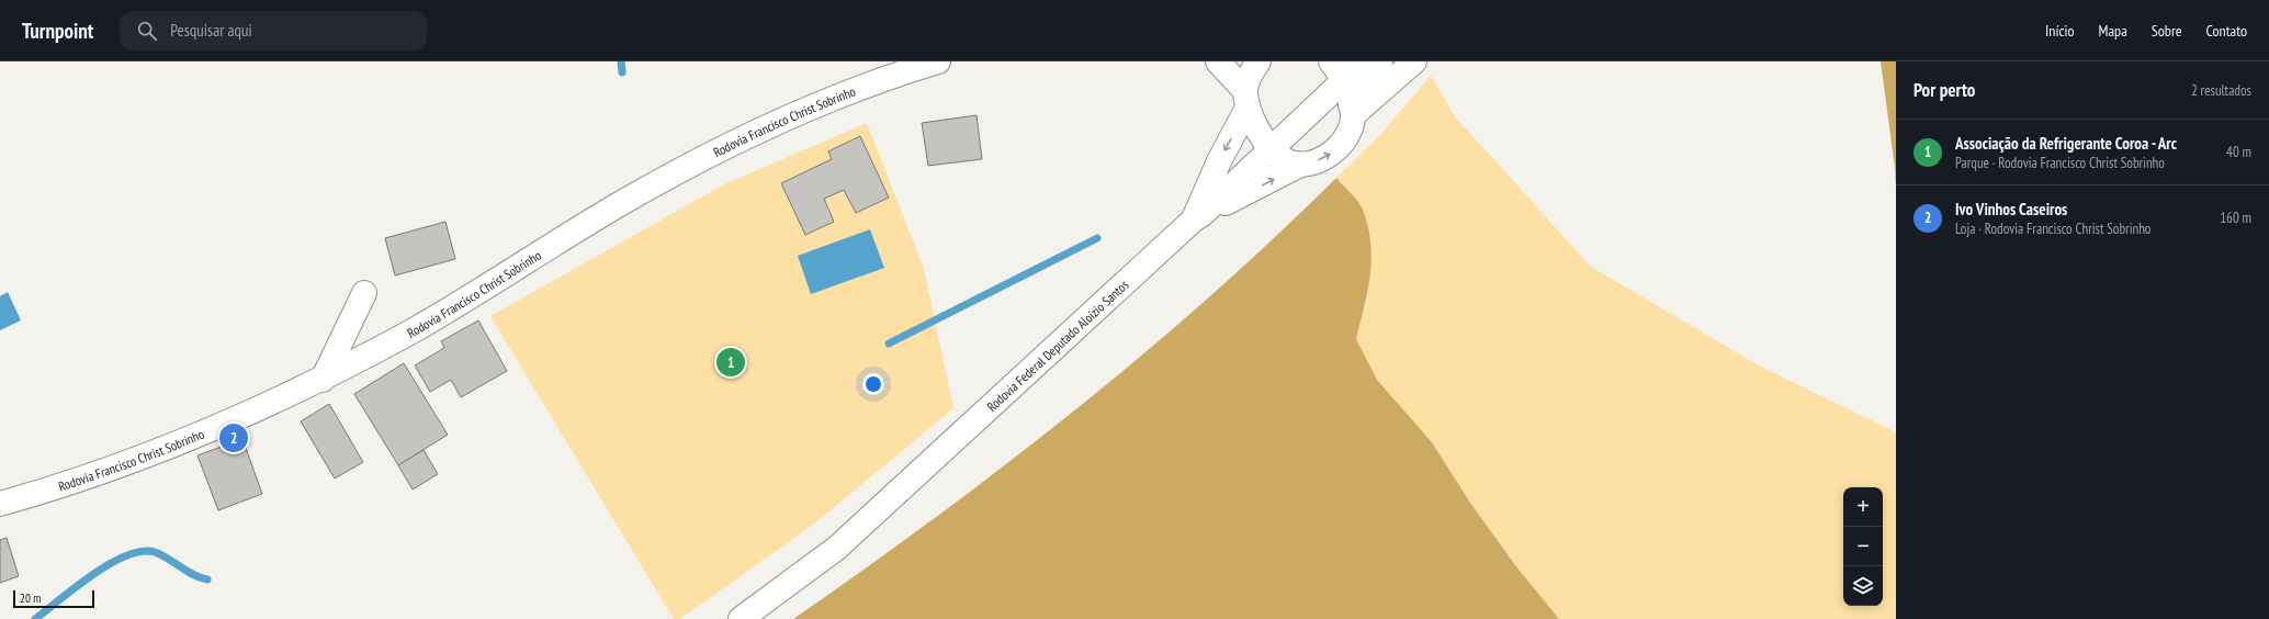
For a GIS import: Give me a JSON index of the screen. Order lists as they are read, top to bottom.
{
  "streets": {
    "main road": ["Rodovia Francisco Christ Sobrinho", "Rodovia Federal Deputado Aloízio Santos"]
  },
  "scale_bar": "20 m",
  "page": {
    "header": "Turnpoint",
    "search": "Pesquisar aqui",
    "nav": [
      "Início",
      "Mapa",
      "Sobre",
      "Contato"
    ],
    "heading": ["Por perto", "2 resultados"],
    "list": [
      {
        "mark": "1",
        "name": "Associação da Refrigerante Coroa - Arc",
        "note": "Parque · Rodovia Francisco Christ Sobrinho",
        "value": "40 m"
      },
      {
        "mark": "2",
        "name": "Ivo Vinhos Caseiros",
        "note": "Loja · Rodovia Francisco Christ Sobrinho",
        "value": "160 m"
      }
    ],
    "pins": ["1", "2"],
    "map_buttons": ["+", "−"],
    "scale": "20 m"
  }
}
